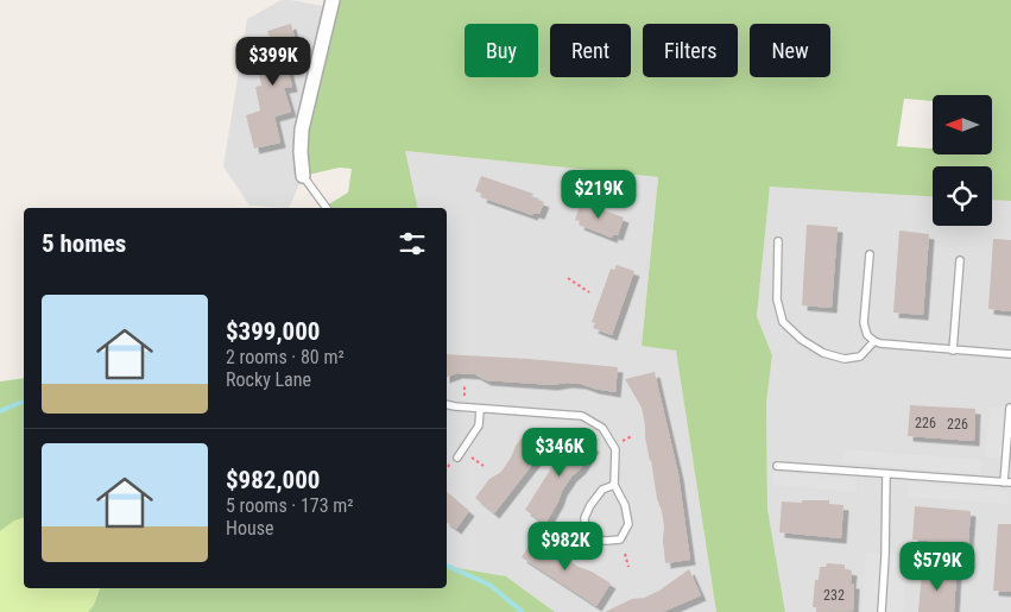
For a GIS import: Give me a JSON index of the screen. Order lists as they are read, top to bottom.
{
  "house_numbers": ["226", "226", "232"],
  "north": "left",
  "page": {
    "chip": [
      "Buy",
      "Rent",
      "Filters",
      "New"
    ],
    "price": [
      "$399K",
      "$219K",
      "$346K",
      "$982K",
      "$579K"
    ],
    "heading": "5 homes",
    "list": [
      {
        "name": "$399,000",
        "note": "2 rooms · 80 m² · Rocky Lane"
      },
      {
        "name": "$982,000",
        "note": "5 rooms · 173 m² · House"
      }
    ]
  }
}
